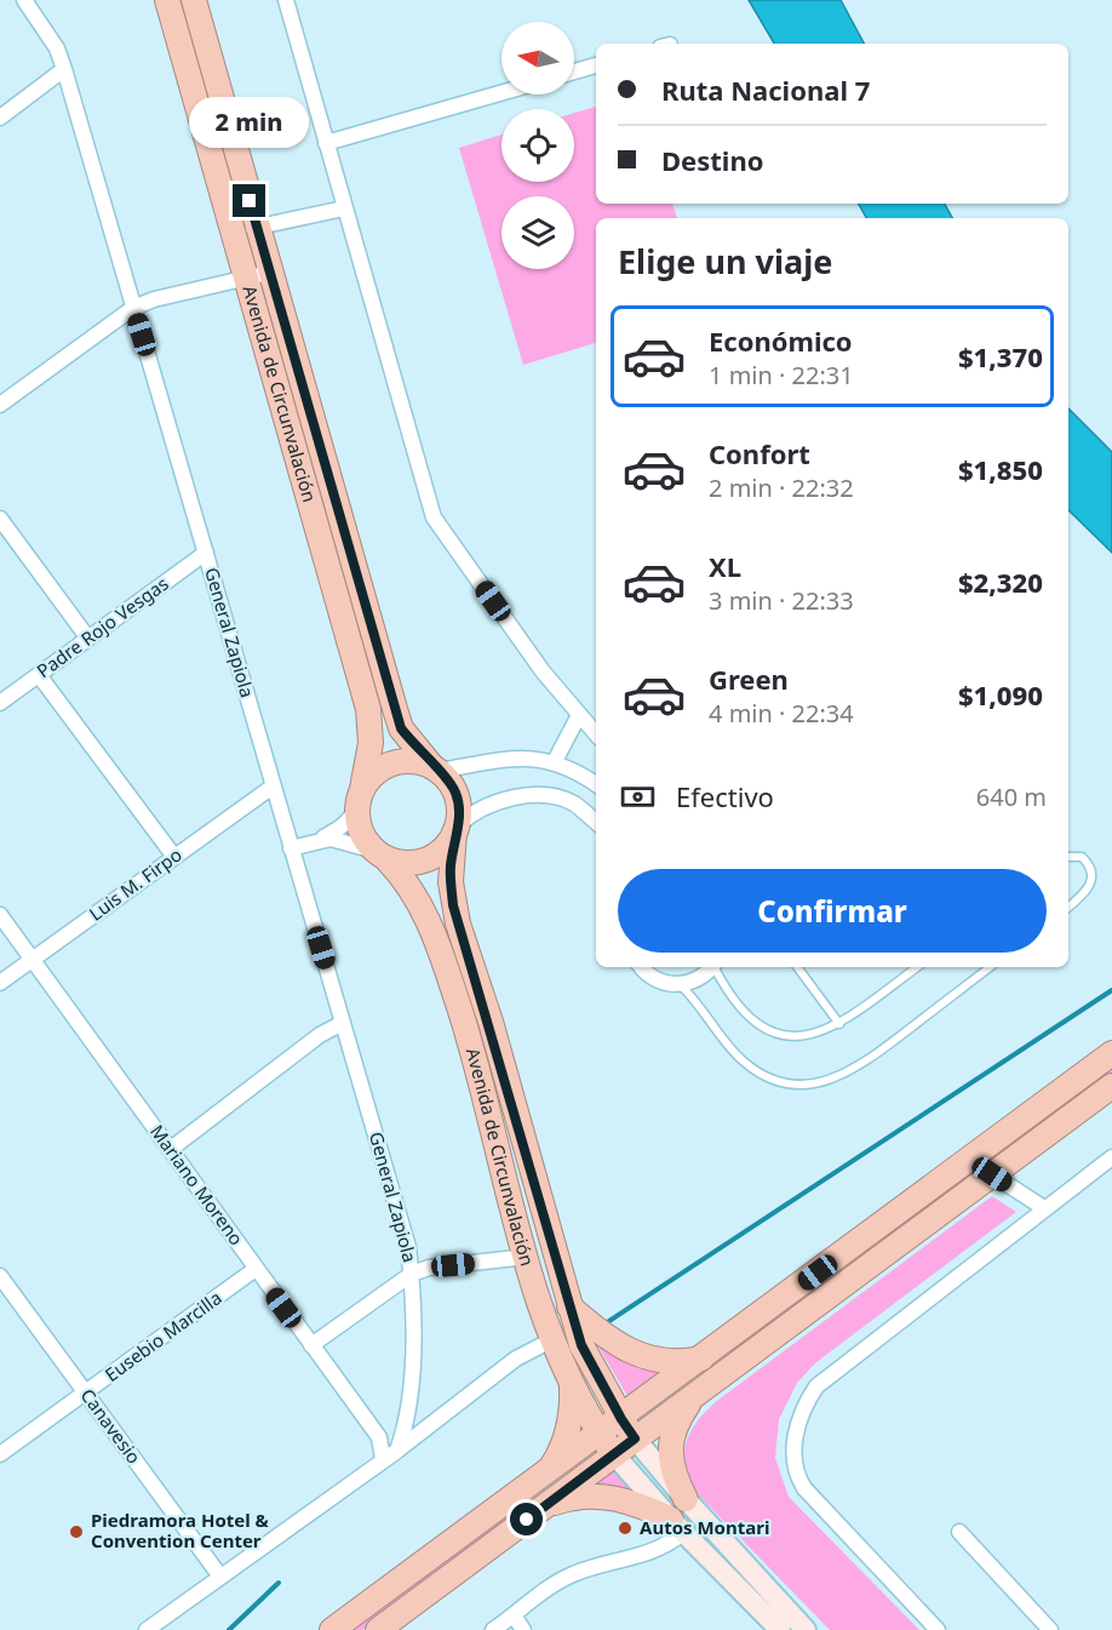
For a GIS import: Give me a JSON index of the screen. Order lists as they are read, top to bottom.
{
  "streets": {
    "highway": ["Avenida de Circunvalación"],
    "street": [
      "Padre Rojo Vesgas",
      "General Zapiola",
      "Luis M. Firpo",
      "Mariano Moreno",
      "Eusebio Marcilla",
      "Canavesio"
    ]
  },
  "crossings": [
    ["Padre Rojo Vesgas", "General Zapiola"],
    ["General Zapiola", "Luis M. Firpo"],
    ["Luis M. Firpo", "Mariano Moreno"],
    ["Mariano Moreno", "Eusebio Marcilla"],
    ["Eusebio Marcilla", "Canavesio"]
  ],
  "places": ["Autos Montari", "Piedramora Hotel & Convention Center"],
  "north": "left",
  "page": {
    "banner": ["Ruta Nacional 7", "Destino"],
    "bubble": "2 min",
    "heading": "Elige un viaje",
    "list": [
      {
        "name": "Económico",
        "note": "1 min · 22:31",
        "value": "$1,370"
      },
      {
        "name": "Confort",
        "note": "2 min · 22:32",
        "value": "$1,850"
      },
      {
        "name": "XL",
        "note": "3 min · 22:33",
        "value": "$2,320"
      },
      {
        "name": "Green",
        "note": "4 min · 22:34",
        "value": "$1,090"
      }
    ],
    "pay": ["Efectivo", "640 m"],
    "buttons": "Confirmar"
  }
}
